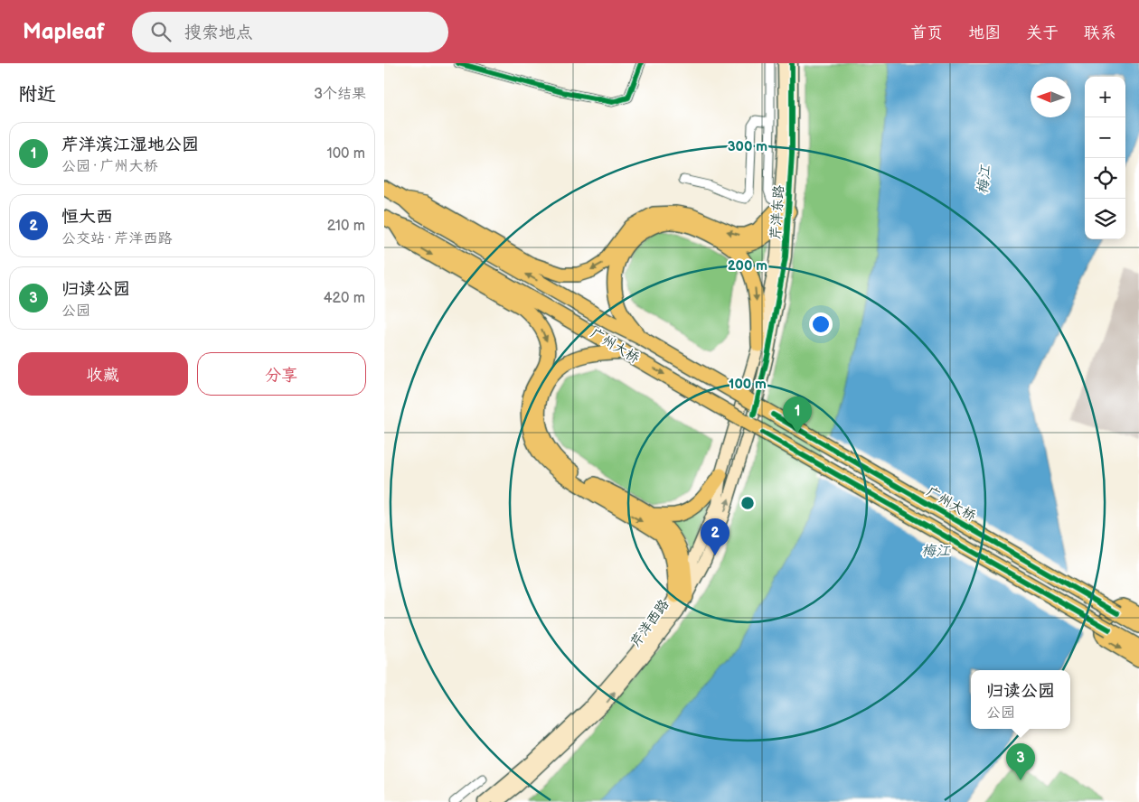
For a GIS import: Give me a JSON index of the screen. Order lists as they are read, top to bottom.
{
  "streets": {
    "highway": ["广州大桥"],
    "main road": ["芹洋东路", "芹洋西路"]
  },
  "crossings": [
    ["芹洋东路", "芹洋西路"]
  ],
  "water": ["梅江"],
  "north": "left",
  "page": {
    "header": "Mapleaf",
    "search": "搜索地点",
    "nav": [
      "首页",
      "地图",
      "关于",
      "联系"
    ],
    "heading": ["附近", "3个结果"],
    "map_buttons": ["+", "−"],
    "list": [
      {
        "mark": "1",
        "name": "芹洋滨江湿地公园",
        "note": "公园 · 广州大桥",
        "value": "100 m"
      },
      {
        "mark": "2",
        "name": "恒大西",
        "note": "公交站 · 芹洋西路",
        "value": "210 m"
      },
      {
        "mark": "3",
        "name": "归读公园",
        "note": "公园",
        "value": "420 m"
      }
    ],
    "buttons": ["收藏", "分享"],
    "pins": ["1", "2", "3"],
    "popup": ["归读公园", "公园"]
  },
  "rings": ["300 m", "200 m", "100 m"]
}
